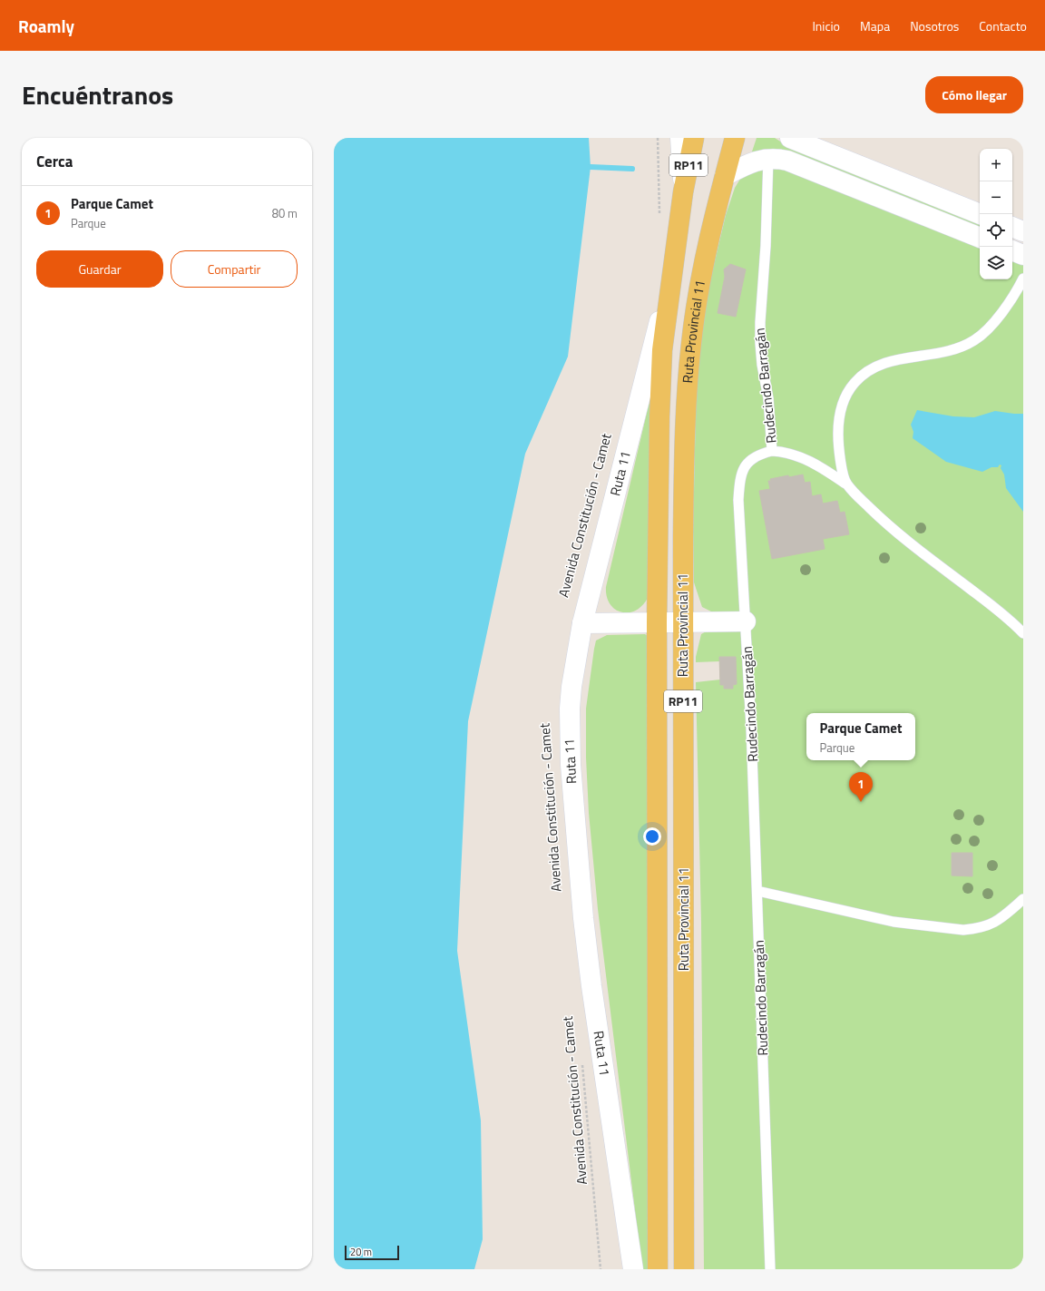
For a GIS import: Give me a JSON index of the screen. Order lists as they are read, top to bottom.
{
  "streets": {
    "main road": ["RP11", "Ruta Provincial 11"],
    "street": ["Ruta 11"],
    "lane": ["Rudecindo Barragán"],
    "path": ["Avenida Constitución - Camet"]
  },
  "crossings": [
    ["RP11", "Ruta Provincial 11"],
    ["Ruta Provincial 11", "Ruta 11"]
  ],
  "scale_bar": "20 m",
  "page": {
    "header": "Roamly",
    "nav": [
      "Inicio",
      "Mapa",
      "Nosotros",
      "Contacto"
    ],
    "title": "Encuéntranos",
    "buttons": [
      "Cómo llegar",
      ["Guardar", "Compartir"]
    ],
    "heading": "Cerca",
    "map_buttons": ["+", "−"],
    "list": [
      {
        "mark": "1",
        "name": "Parque Camet",
        "note": "Parque",
        "value": "80 m"
      }
    ],
    "popup": ["Parque Camet", "Parque"],
    "pins": "1",
    "scale": "20 m"
  }
}
